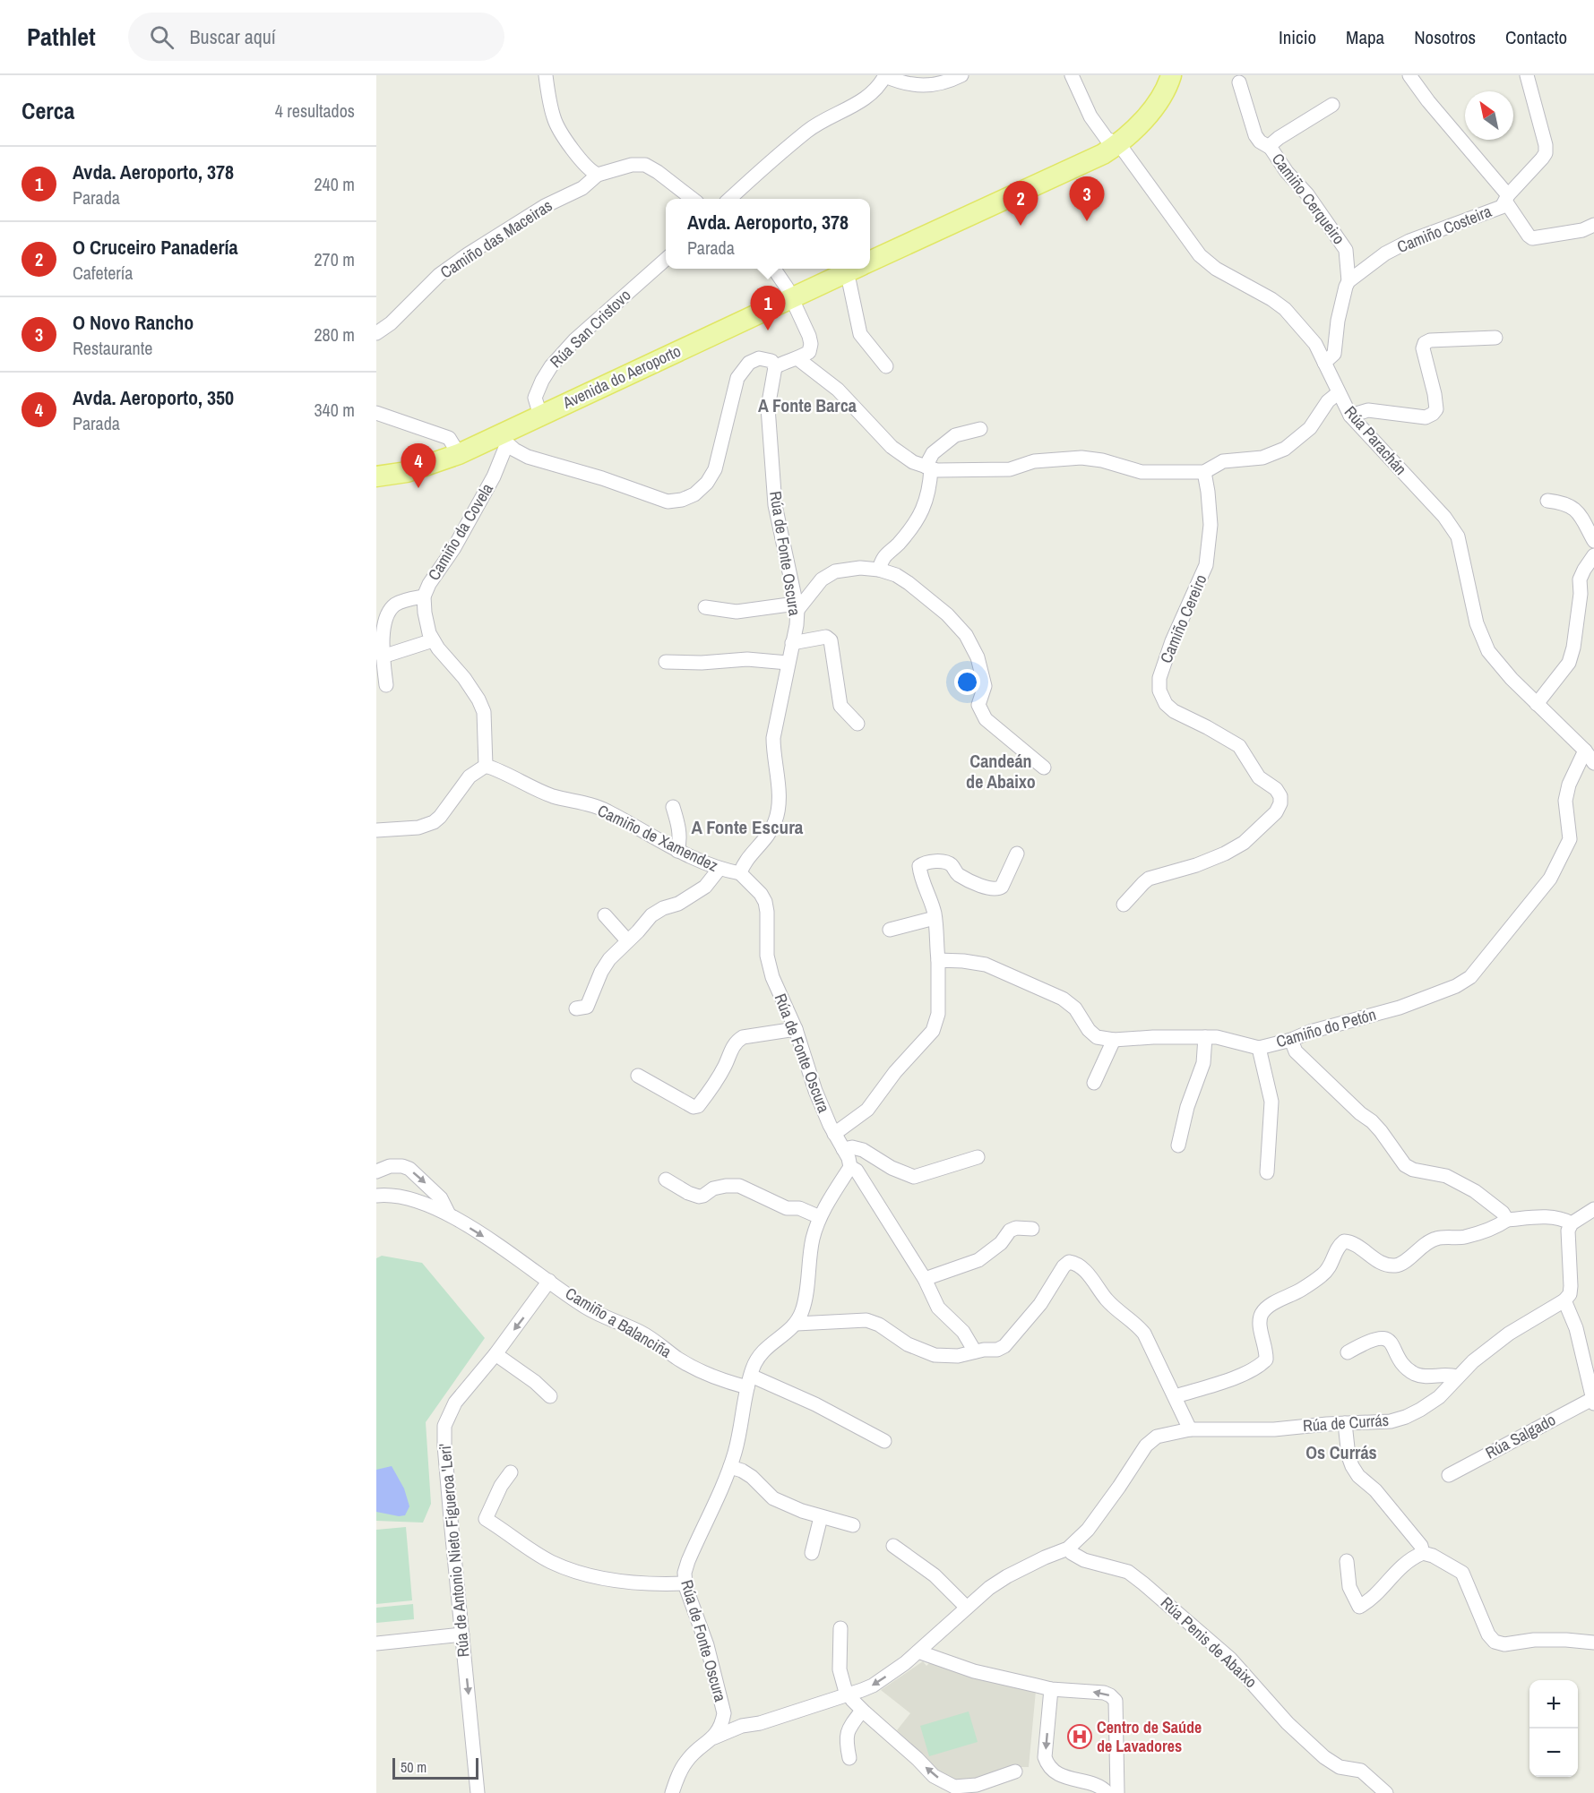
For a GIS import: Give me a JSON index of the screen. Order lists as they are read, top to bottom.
{
  "streets": {
    "main road": ["Avenida do Aeroporto"],
    "street": [
      "Camiño Cerqueiro",
      "Camiño Costeira",
      "Camiño das Maceiras",
      "Rúa San Cristovo",
      "Rúa Parachán",
      "Camiño da Covela",
      "Rúa de Fonte Oscura",
      "Camiño Cereiro",
      "Camiño de Xamendez",
      "Camiño do Petón",
      "Camiño a Balanciña",
      "Rúa de Currás",
      "Rúa Salgado",
      "Rúa de Antonio Nieto Figueroa 'Leri'",
      "Rúa Penis de Abaixo"
    ]
  },
  "crossings": [
    ["Camiño Cerqueiro", "Camiño Costeira"],
    ["Rúa San Cristovo", "Avenida do Aeroporto"],
    ["Avenida do Aeroporto", "Rúa Parachán"],
    ["Avenida do Aeroporto", "Camiño da Covela"],
    ["Rúa Parachán", "Camiño do Petón"],
    ["Camiño da Covela", "Camiño de Xamendez"],
    ["Rúa de Fonte Oscura", "Camiño de Xamendez"],
    ["Rúa de Fonte Oscura", "Camiño a Balanciña"],
    ["Camiño a Balanciña", "Rúa de Antonio Nieto Figueroa 'Leri'"],
    ["Rúa de Currás", "Rúa Salgado"],
    ["Rúa de Currás", "Rúa Penis de Abaixo"]
  ],
  "one_way": ["Rúa de Antonio Nieto Figueroa 'Leri'"],
  "districts": [
    "A Fonte Barca",
    "Candeán de Abaixo",
    "A Fonte Escura",
    "Os Currás"
  ],
  "places": {
    "hospital": ["Centro de Saúde de Lavadores"]
  },
  "scale_bar": "50 m",
  "north": "top left",
  "page": {
    "header": "Pathlet",
    "search": "Buscar aquí",
    "nav": [
      "Inicio",
      "Mapa",
      "Nosotros",
      "Contacto"
    ],
    "heading": ["Cerca", "4 resultados"],
    "list": [
      {
        "mark": "1",
        "name": "Avda. Aeroporto, 378",
        "note": "Parada",
        "value": "240 m"
      },
      {
        "mark": "2",
        "name": "O Cruceiro Panadería",
        "note": "Cafetería",
        "value": "270 m"
      },
      {
        "mark": "3",
        "name": "O Novo Rancho",
        "note": "Restaurante",
        "value": "280 m"
      },
      {
        "mark": "4",
        "name": "Avda. Aeroporto, 350",
        "note": "Parada",
        "value": "340 m"
      }
    ],
    "pins": [
      "3",
      "2",
      "1",
      "4"
    ],
    "popup": ["Avda. Aeroporto, 378", "Parada"],
    "map_buttons": ["+", "−"],
    "scale": "50 m"
  }
}
